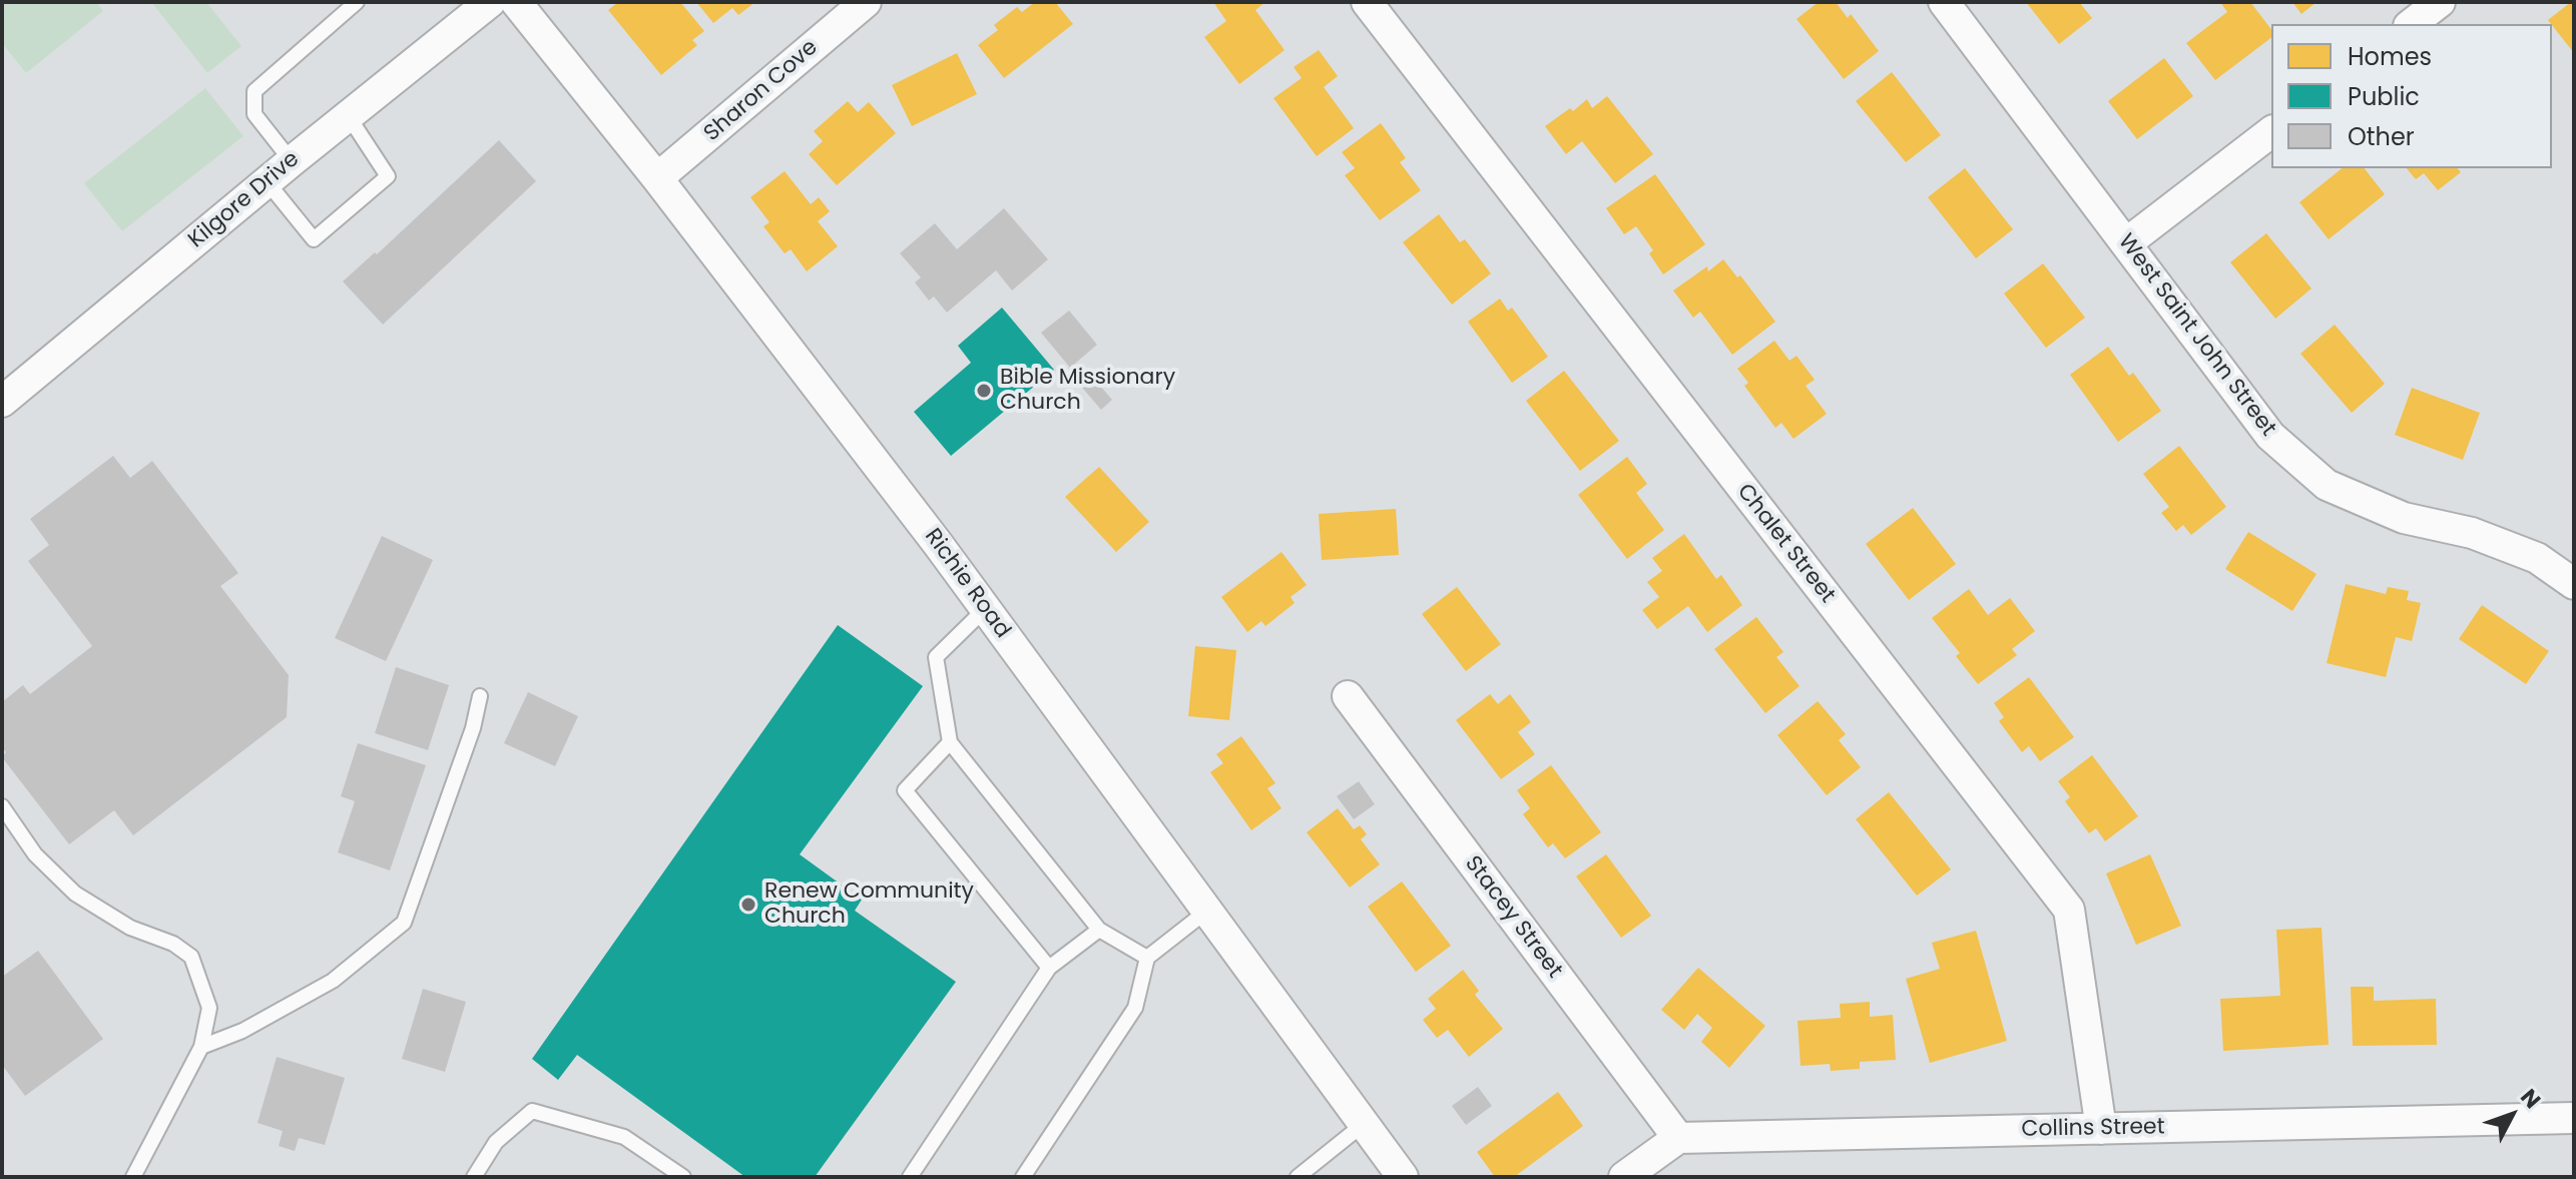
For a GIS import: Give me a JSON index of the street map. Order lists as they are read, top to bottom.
{
  "streets": {
    "street": [
      "Sharon Cove",
      "Kilgore Drive",
      "West Saint John Street",
      "Chalet Street",
      "Richie Road",
      "Stacey Street",
      "Collins Street"
    ]
  },
  "crossings": [
    ["Sharon Cove", "Richie Road"],
    ["Chalet Street", "Collins Street"],
    ["Stacey Street", "Collins Street"]
  ],
  "places": ["Bible Missionary Church", "Renew Community Church"],
  "legend": ["Homes", "Public", "Other"],
  "north": "top right"
}
